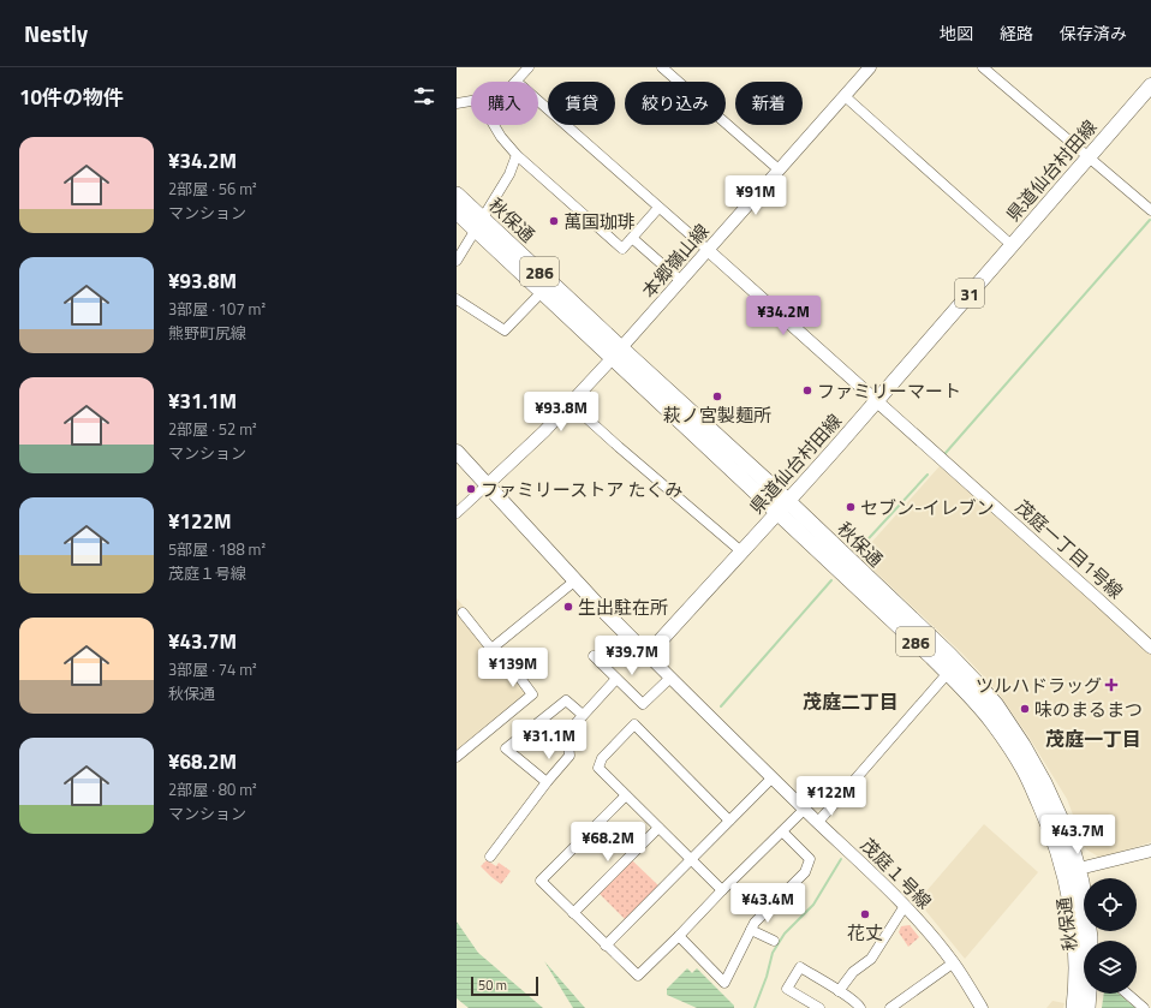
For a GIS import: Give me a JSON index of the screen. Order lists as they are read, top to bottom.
{
  "streets": {
    "highway": ["秋保通", "286"],
    "main road": ["県道仙台村田線", "31"],
    "street": ["本郷嶺山線", "茂庭一丁目1号線", "茂庭１号線"]
  },
  "crossings": [
    ["県道仙台村田線", "秋保通"],
    ["県道仙台村田線", "茂庭一丁目1号線"],
    ["県道仙台村田線", "茂庭１号線"],
    ["秋保通", "本郷嶺山線"],
    ["本郷嶺山線", "茂庭一丁目1号線"]
  ],
  "districts": ["茂庭二丁目", "茂庭一丁目"],
  "places": {
    "other": [
      "萬国珈琲",
      "ファミリーマート",
      "萩ノ宮製麺所",
      "ファミリーストア たくみ",
      "セブン-イレブン",
      "生出駐在所",
      "味のまるまつ",
      "花丈"
    ],
    "health": ["ツルハドラッグ"]
  },
  "scale_bar": "50 m",
  "page": {
    "header": "Nestly",
    "nav": ["地図", "経路", "保存済み"],
    "heading": "10件の物件",
    "chip": [
      "購入",
      "賃貸",
      "絞り込み",
      "新着"
    ],
    "list": [
      {
        "name": "¥34.2M",
        "note": "2部屋 · 56 m² · マンション"
      },
      {
        "name": "¥93.8M",
        "note": "3部屋 · 107 m² · 熊野町尻線"
      },
      {
        "name": "¥31.1M",
        "note": "2部屋 · 52 m² · マンション"
      },
      {
        "name": "¥122M",
        "note": "5部屋 · 188 m² · 茂庭１号線"
      },
      {
        "name": "¥43.7M",
        "note": "3部屋 · 74 m² · 秋保通"
      },
      {
        "name": "¥68.2M",
        "note": "2部屋 · 80 m² · マンション"
      }
    ],
    "price": [
      "¥91M",
      "¥34.2M",
      "¥93.8M",
      "¥39.7M",
      "¥139M",
      "¥31.1M",
      "¥122M",
      "¥43.7M",
      "¥68.2M",
      "¥43.4M"
    ],
    "scale": "50 m"
  }
}
